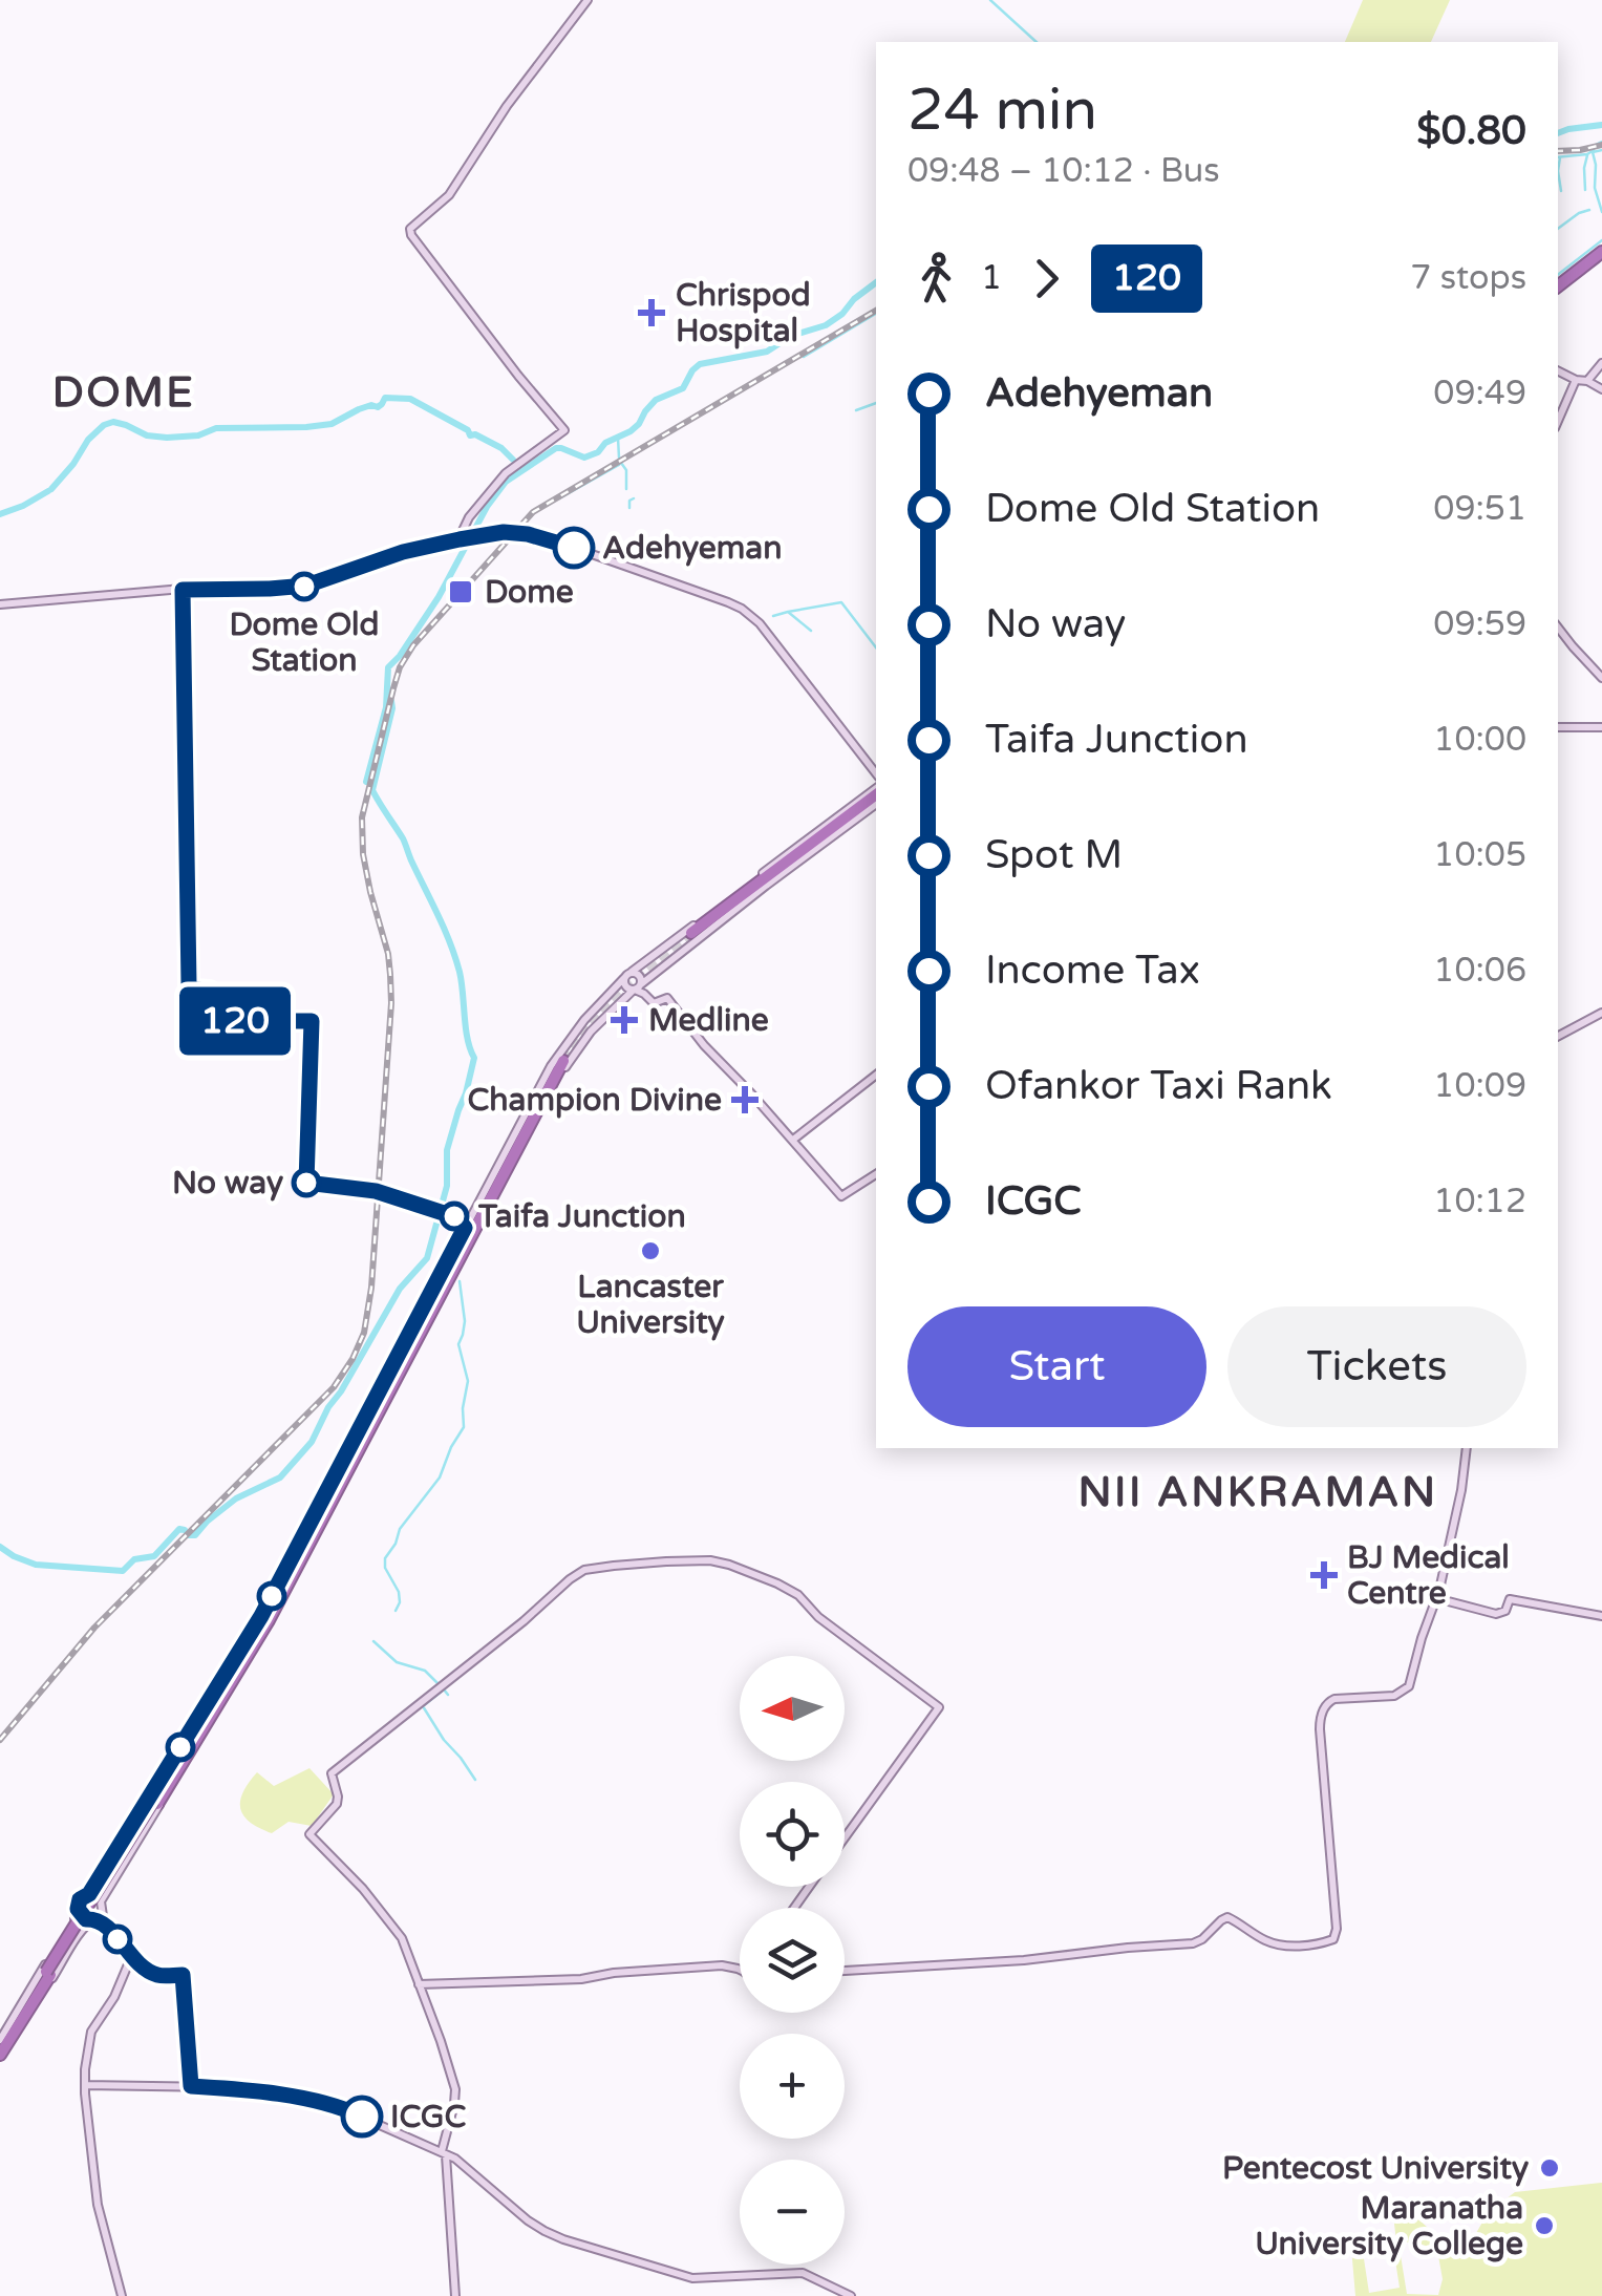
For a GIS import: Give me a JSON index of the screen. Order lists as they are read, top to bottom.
{
  "districts": ["DOME", "NII ANKRAMAN"],
  "places": {
    "health": [
      "Chrispod Hospital",
      "Medline",
      "Champion Divine",
      "BJ Medical Centre"
    ],
    "other": [
      "Adehyeman",
      "Dome Old Station",
      "No way",
      "Taifa Junction",
      "Lancaster University",
      "ICGC",
      "Pentecost University",
      "Maranatha University College"
    ],
    "transit": ["Dome"]
  },
  "lines": ["bus line 120"],
  "north": "left",
  "page": {
    "on_map": "120",
    "heading": ["24 min", "09:48 – 10:12 · Bus", "$0.80"],
    "legs": ["1", "120", "7 stops"],
    "list": [
      {
        "name": "Adehyeman",
        "value": "09:49"
      },
      {
        "name": "Dome Old Station",
        "value": "09:51"
      },
      {
        "name": "No way",
        "value": "09:59"
      },
      {
        "name": "Taifa Junction",
        "value": "10:00"
      },
      {
        "name": "Spot M",
        "value": "10:05"
      },
      {
        "name": "Income Tax",
        "value": "10:06"
      },
      {
        "name": "Ofankor Taxi Rank",
        "value": "10:09"
      },
      {
        "name": "ICGC",
        "value": "10:12"
      }
    ],
    "buttons": ["Start", "Tickets"],
    "map_buttons": ["+", "−"]
  }
}
